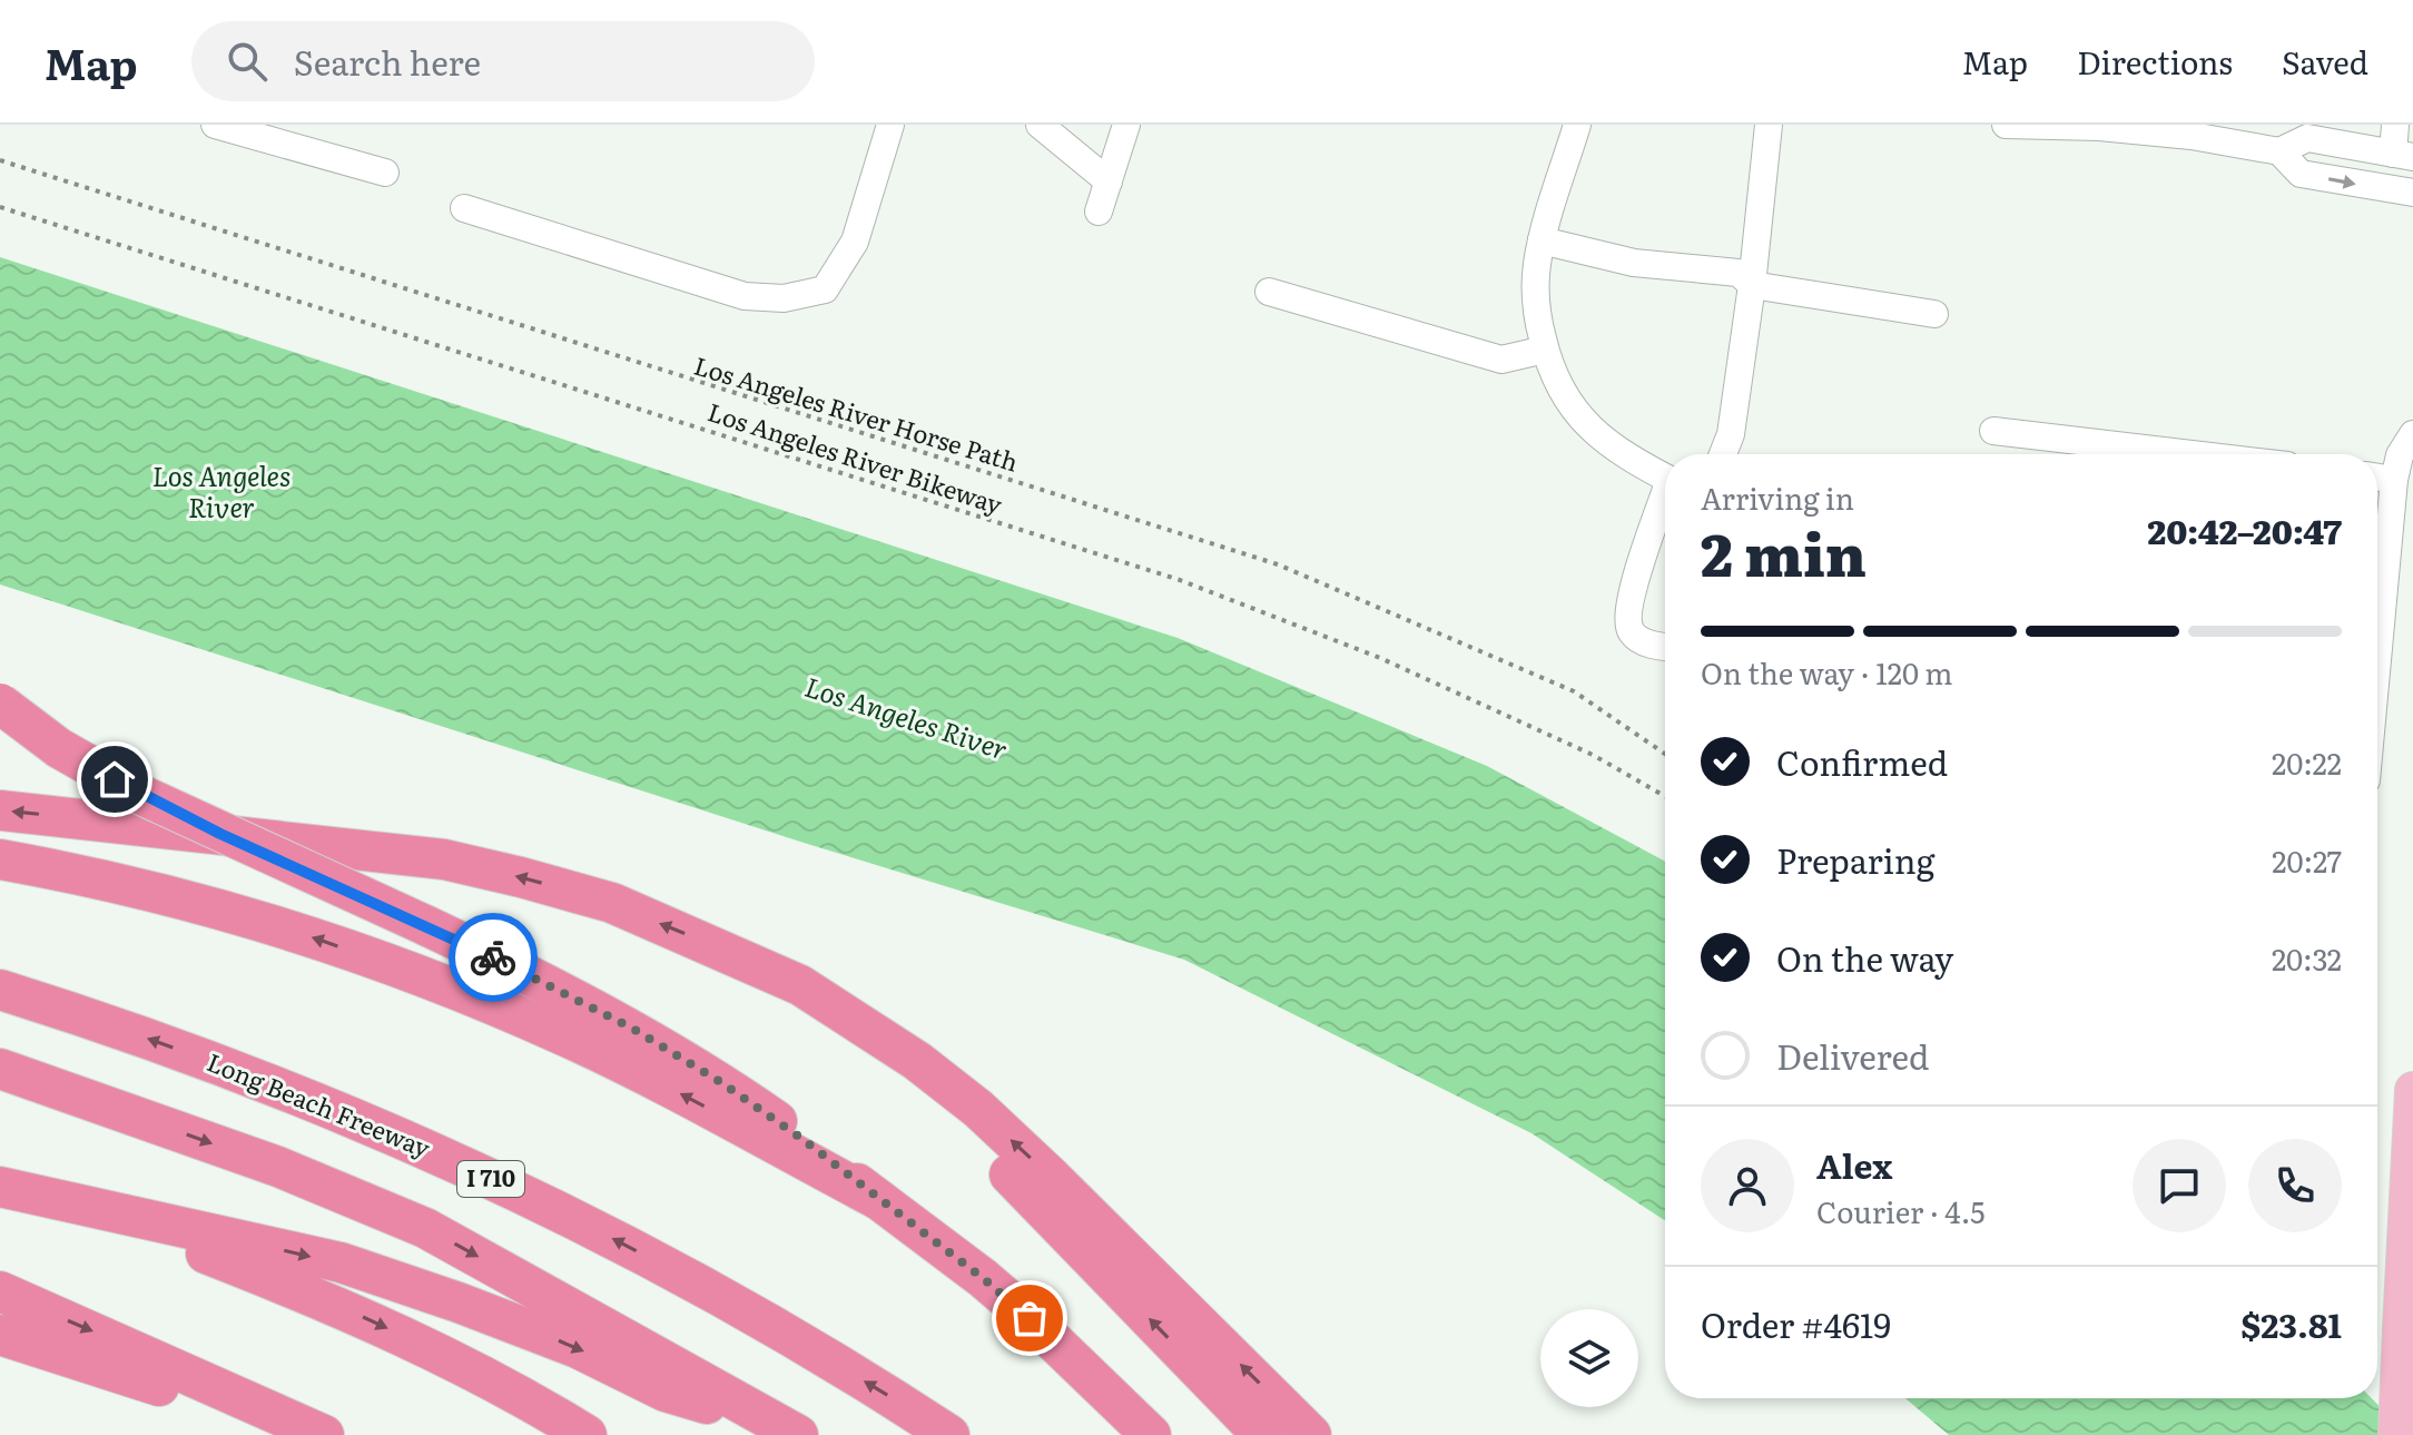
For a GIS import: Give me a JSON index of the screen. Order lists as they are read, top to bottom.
{
  "streets": {
    "highway": ["Long Beach Freeway", "I 710"],
    "path": ["Los Angeles River Horse Path", "Los Angeles River Bikeway"]
  },
  "water": ["Los Angeles River"],
  "page": {
    "header": "Map",
    "search": "Search here",
    "nav": ["Map", "Directions", "Saved"],
    "heading": ["2 min", "Arriving in", "20:42–20:47"],
    "panel": [
      "Alex",
      "Courier · 4.5",
      "Order #4619",
      "$23.81"
    ],
    "bar": "On the way · 120 m",
    "list": [
      ["Confirmed", "20:22"],
      ["Preparing", "20:27"],
      ["On the way", "20:32"],
      "Delivered"
    ]
  }
}
